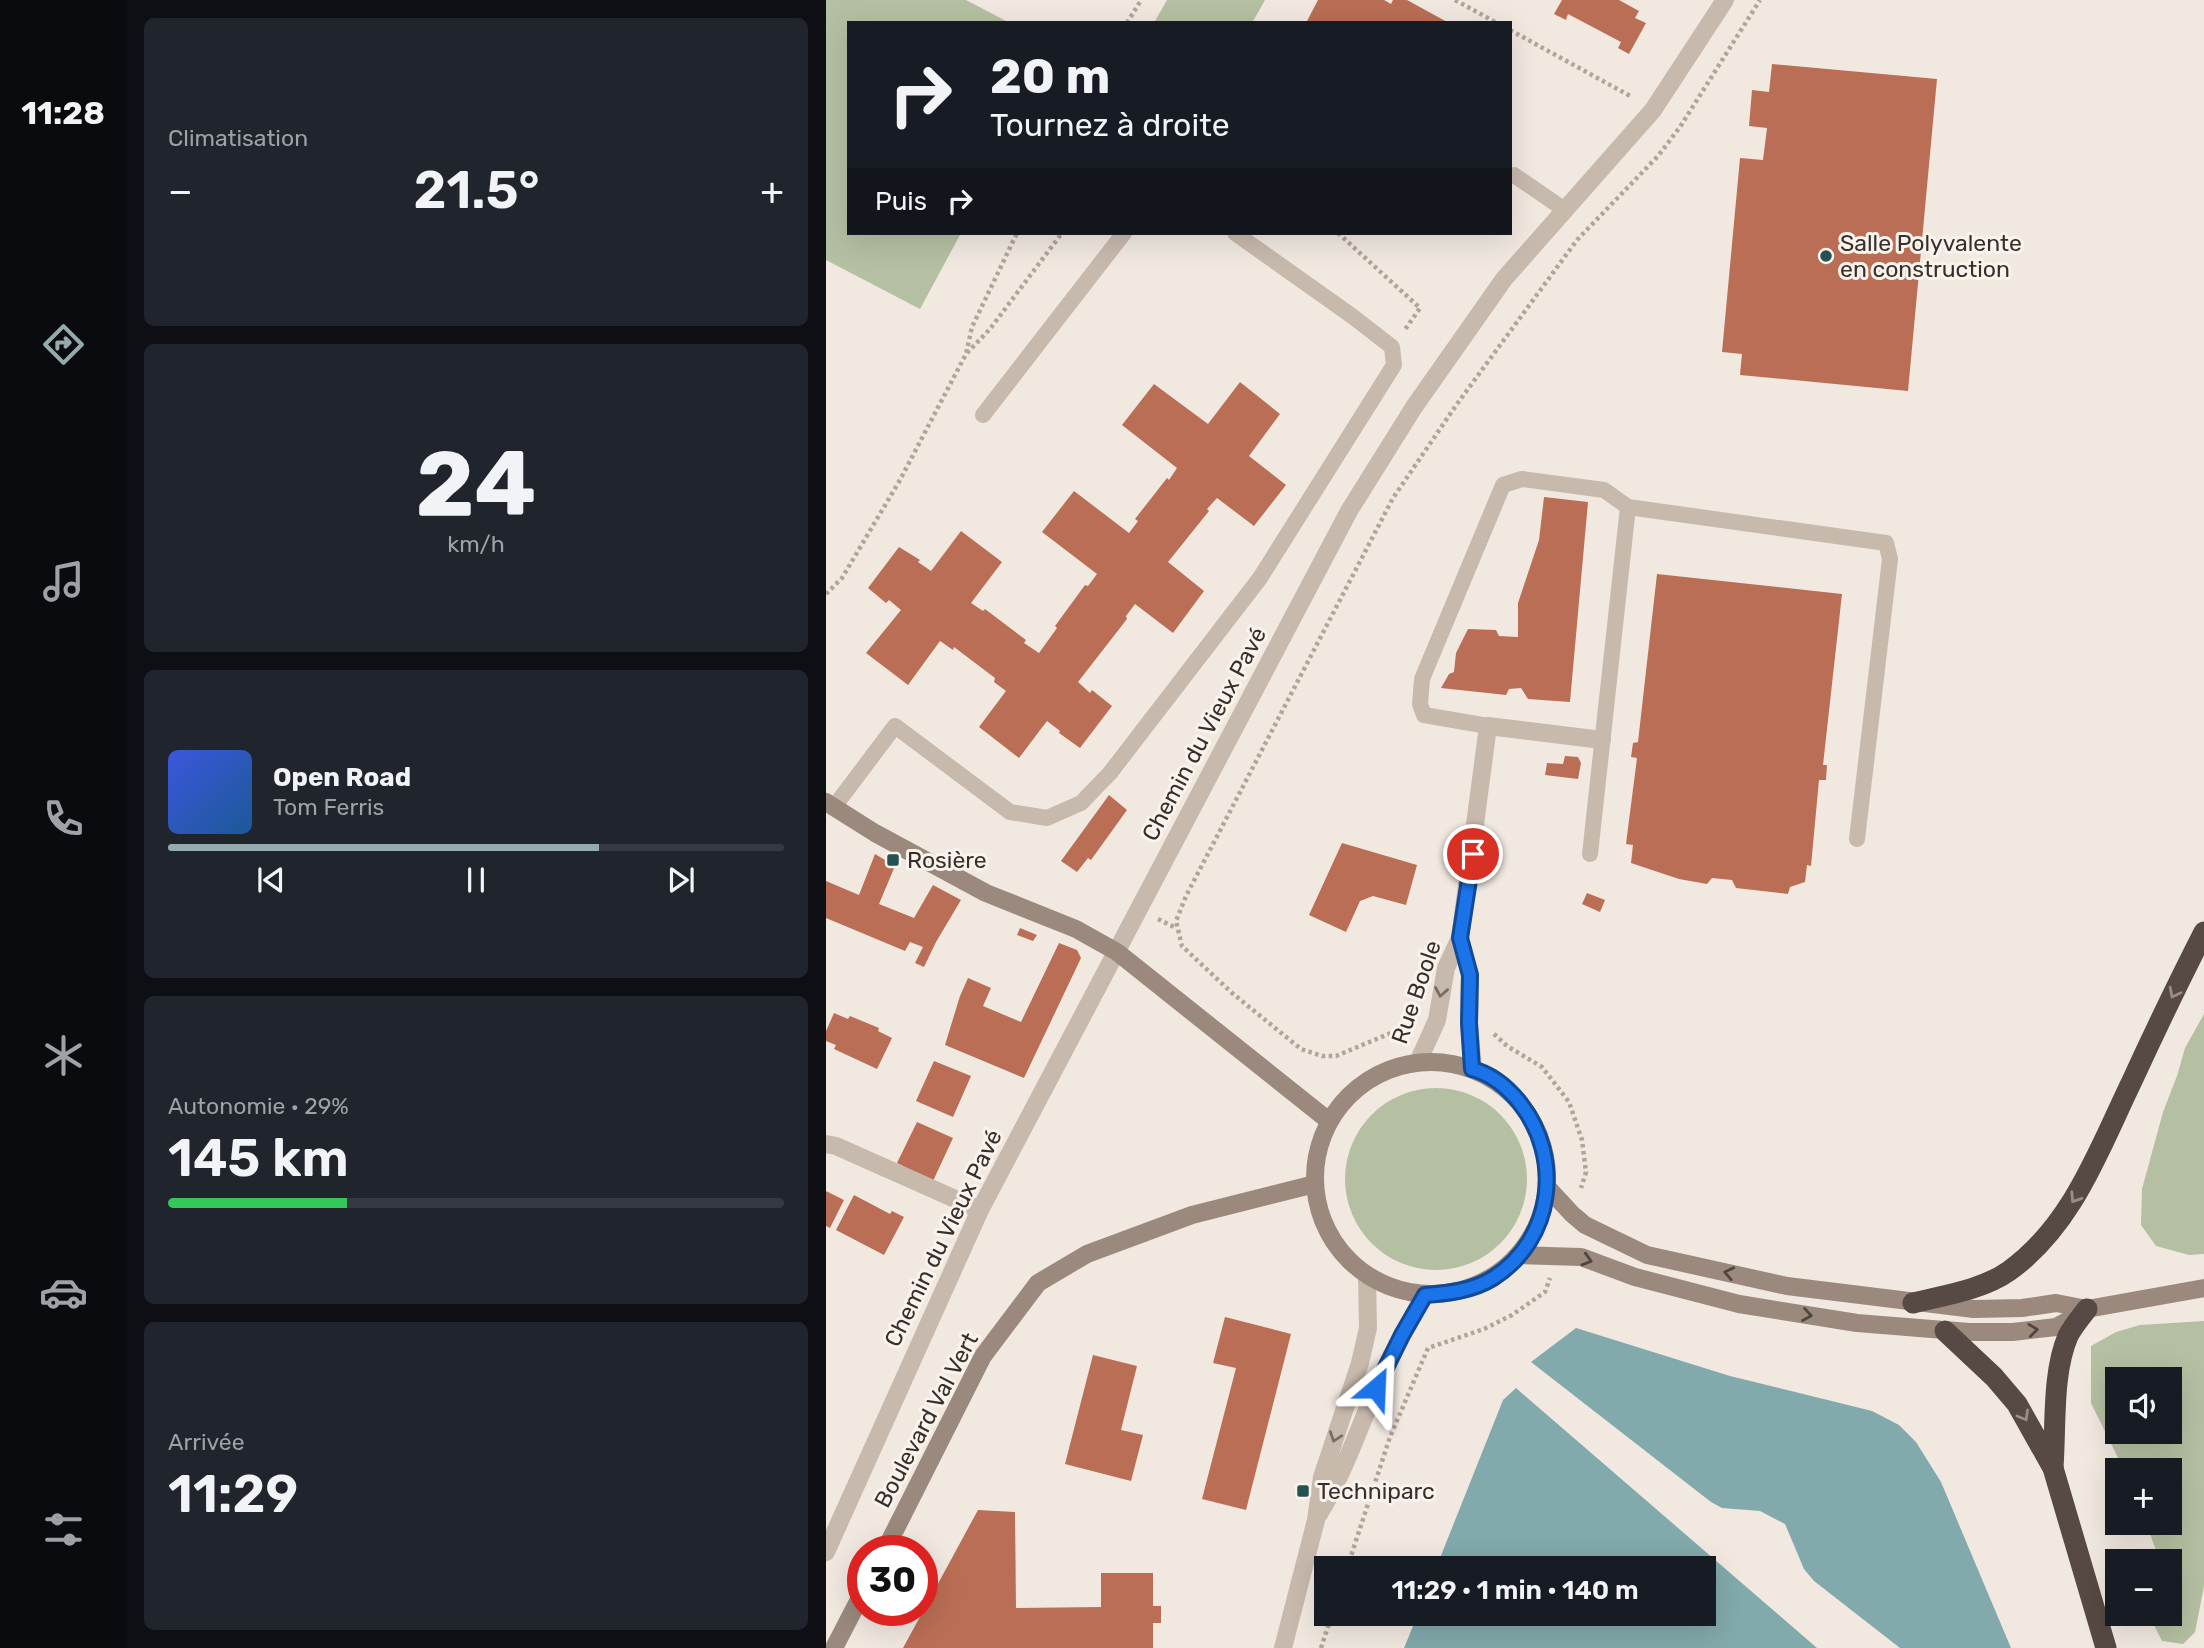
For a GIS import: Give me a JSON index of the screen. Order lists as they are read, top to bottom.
{
  "streets": {
    "street": ["Chemin du Vieux Pavé", "Rue Boole", "Boulevard Val Vert"]
  },
  "crossings": [
    ["Rue Boole", "Boulevard Val Vert"]
  ],
  "places": {
    "other": ["Salle Polyvalente en construction"],
    "transit": ["Rosière", "Techniparc"]
  },
  "page": {
    "tabs": "11:28",
    "tile": [
      "Climatisation",
      ["24", "km/h"],
      ["Autonomie · 29%", "145 km"],
      ["Arrivée", "11:29"]
    ],
    "turn": ["20 m", "Tournez à droite"],
    "heat": ["−", "21.5°", "+"],
    "then": "Puis",
    "song": ["Open Road", "Tom Ferris"],
    "map_buttons": ["+", "−"],
    "limit": "30",
    "trip": "11:29 · 1 min · 140 m"
  }
}
